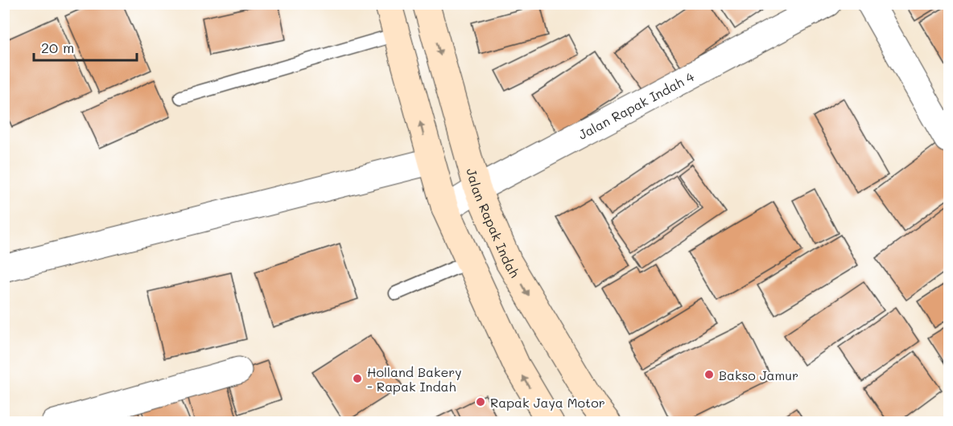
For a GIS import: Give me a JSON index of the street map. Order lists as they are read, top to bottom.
{
  "streets": {
    "main road": ["Jalan Rapak Indah"],
    "street": ["Jalan Rapak Indah 4"]
  },
  "crossings": [
    ["Jalan Rapak Indah 4", "Jalan Rapak Indah"]
  ],
  "places": ["Bakso Jamur", "Holland Bakery - Rapak Indah", "Rapak Jaya Motor"],
  "scale_bar": "20 m"
}
